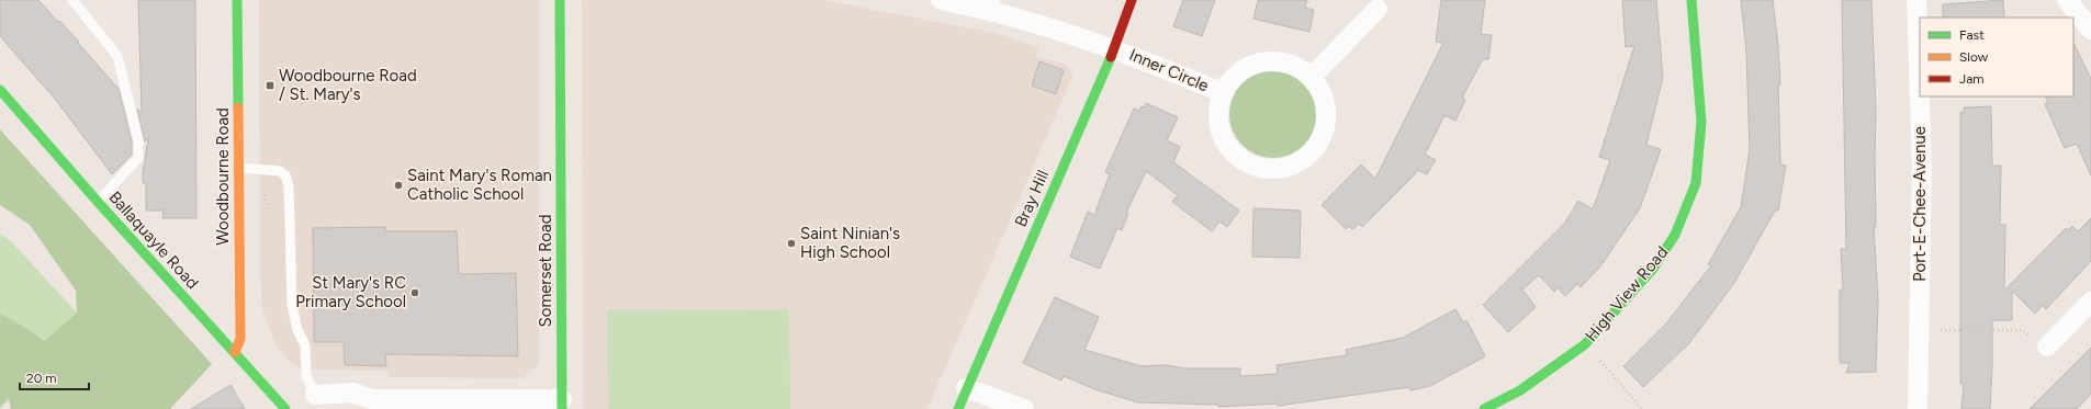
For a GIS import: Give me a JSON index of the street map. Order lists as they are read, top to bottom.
{
  "streets": {
    "main road": [
      "Woodbourne Road",
      "Bray Hill",
      "Ballaquayle Road",
      "Somerset Road",
      "High View Road"
    ],
    "street": ["Inner Circle", "Port-E-Chee-Avenue"]
  },
  "crossings": [
    ["Inner Circle", "Bray Hill"],
    ["Woodbourne Road", "Ballaquayle Road"]
  ],
  "places": {
    "transit": ["Woodbourne Road / St. Mary's"],
    "other": ["Saint Mary's Roman Catholic School", "Saint Ninian's High School", "St Mary's RC Primary School"]
  },
  "legend": ["Fast", "Slow", "Jam"],
  "scale_bar": "20 m"
}
